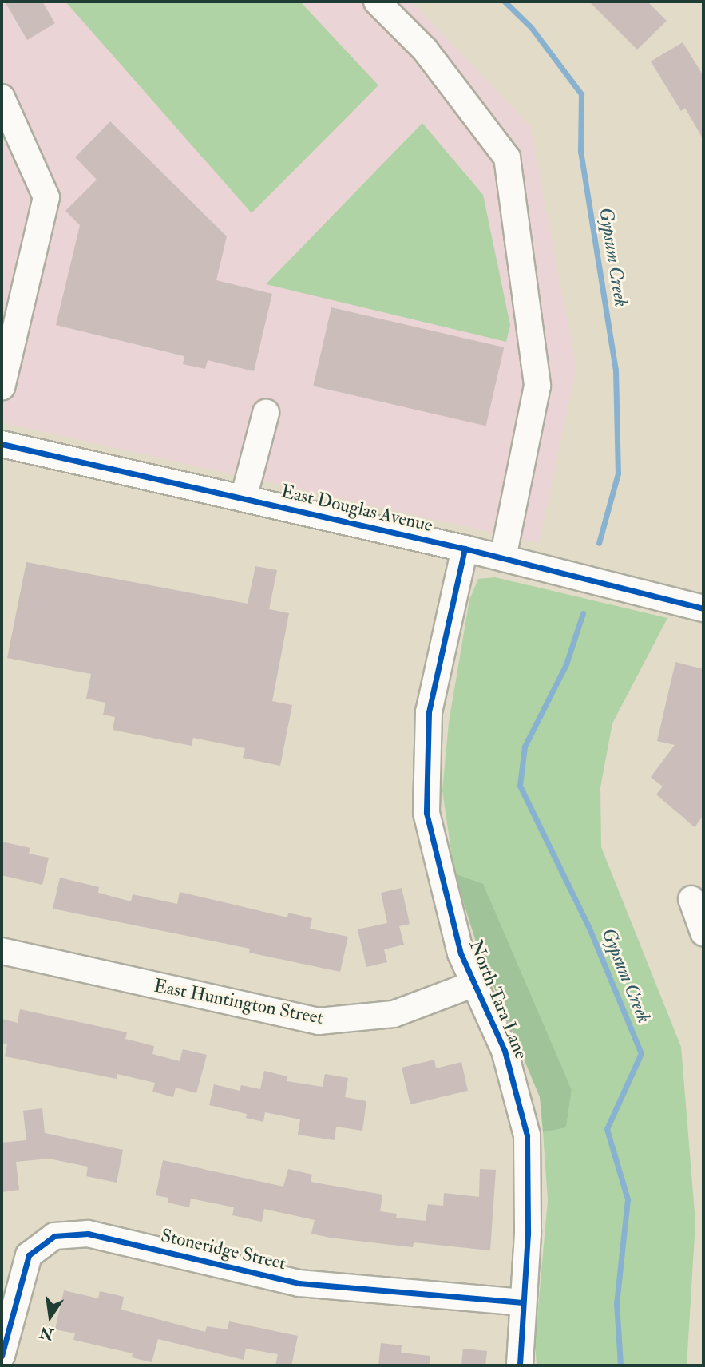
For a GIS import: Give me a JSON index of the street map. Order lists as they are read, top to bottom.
{
  "streets": {
    "street": [
      "East Douglas Avenue",
      "North Tara Lane",
      "East Huntington Street",
      "Stoneridge Street"
    ]
  },
  "crossings": [
    ["East Douglas Avenue", "North Tara Lane"],
    ["North Tara Lane", "East Huntington Street"],
    ["North Tara Lane", "Stoneridge Street"]
  ],
  "water": ["Gypsum Creek"],
  "north": "bottom"
}
